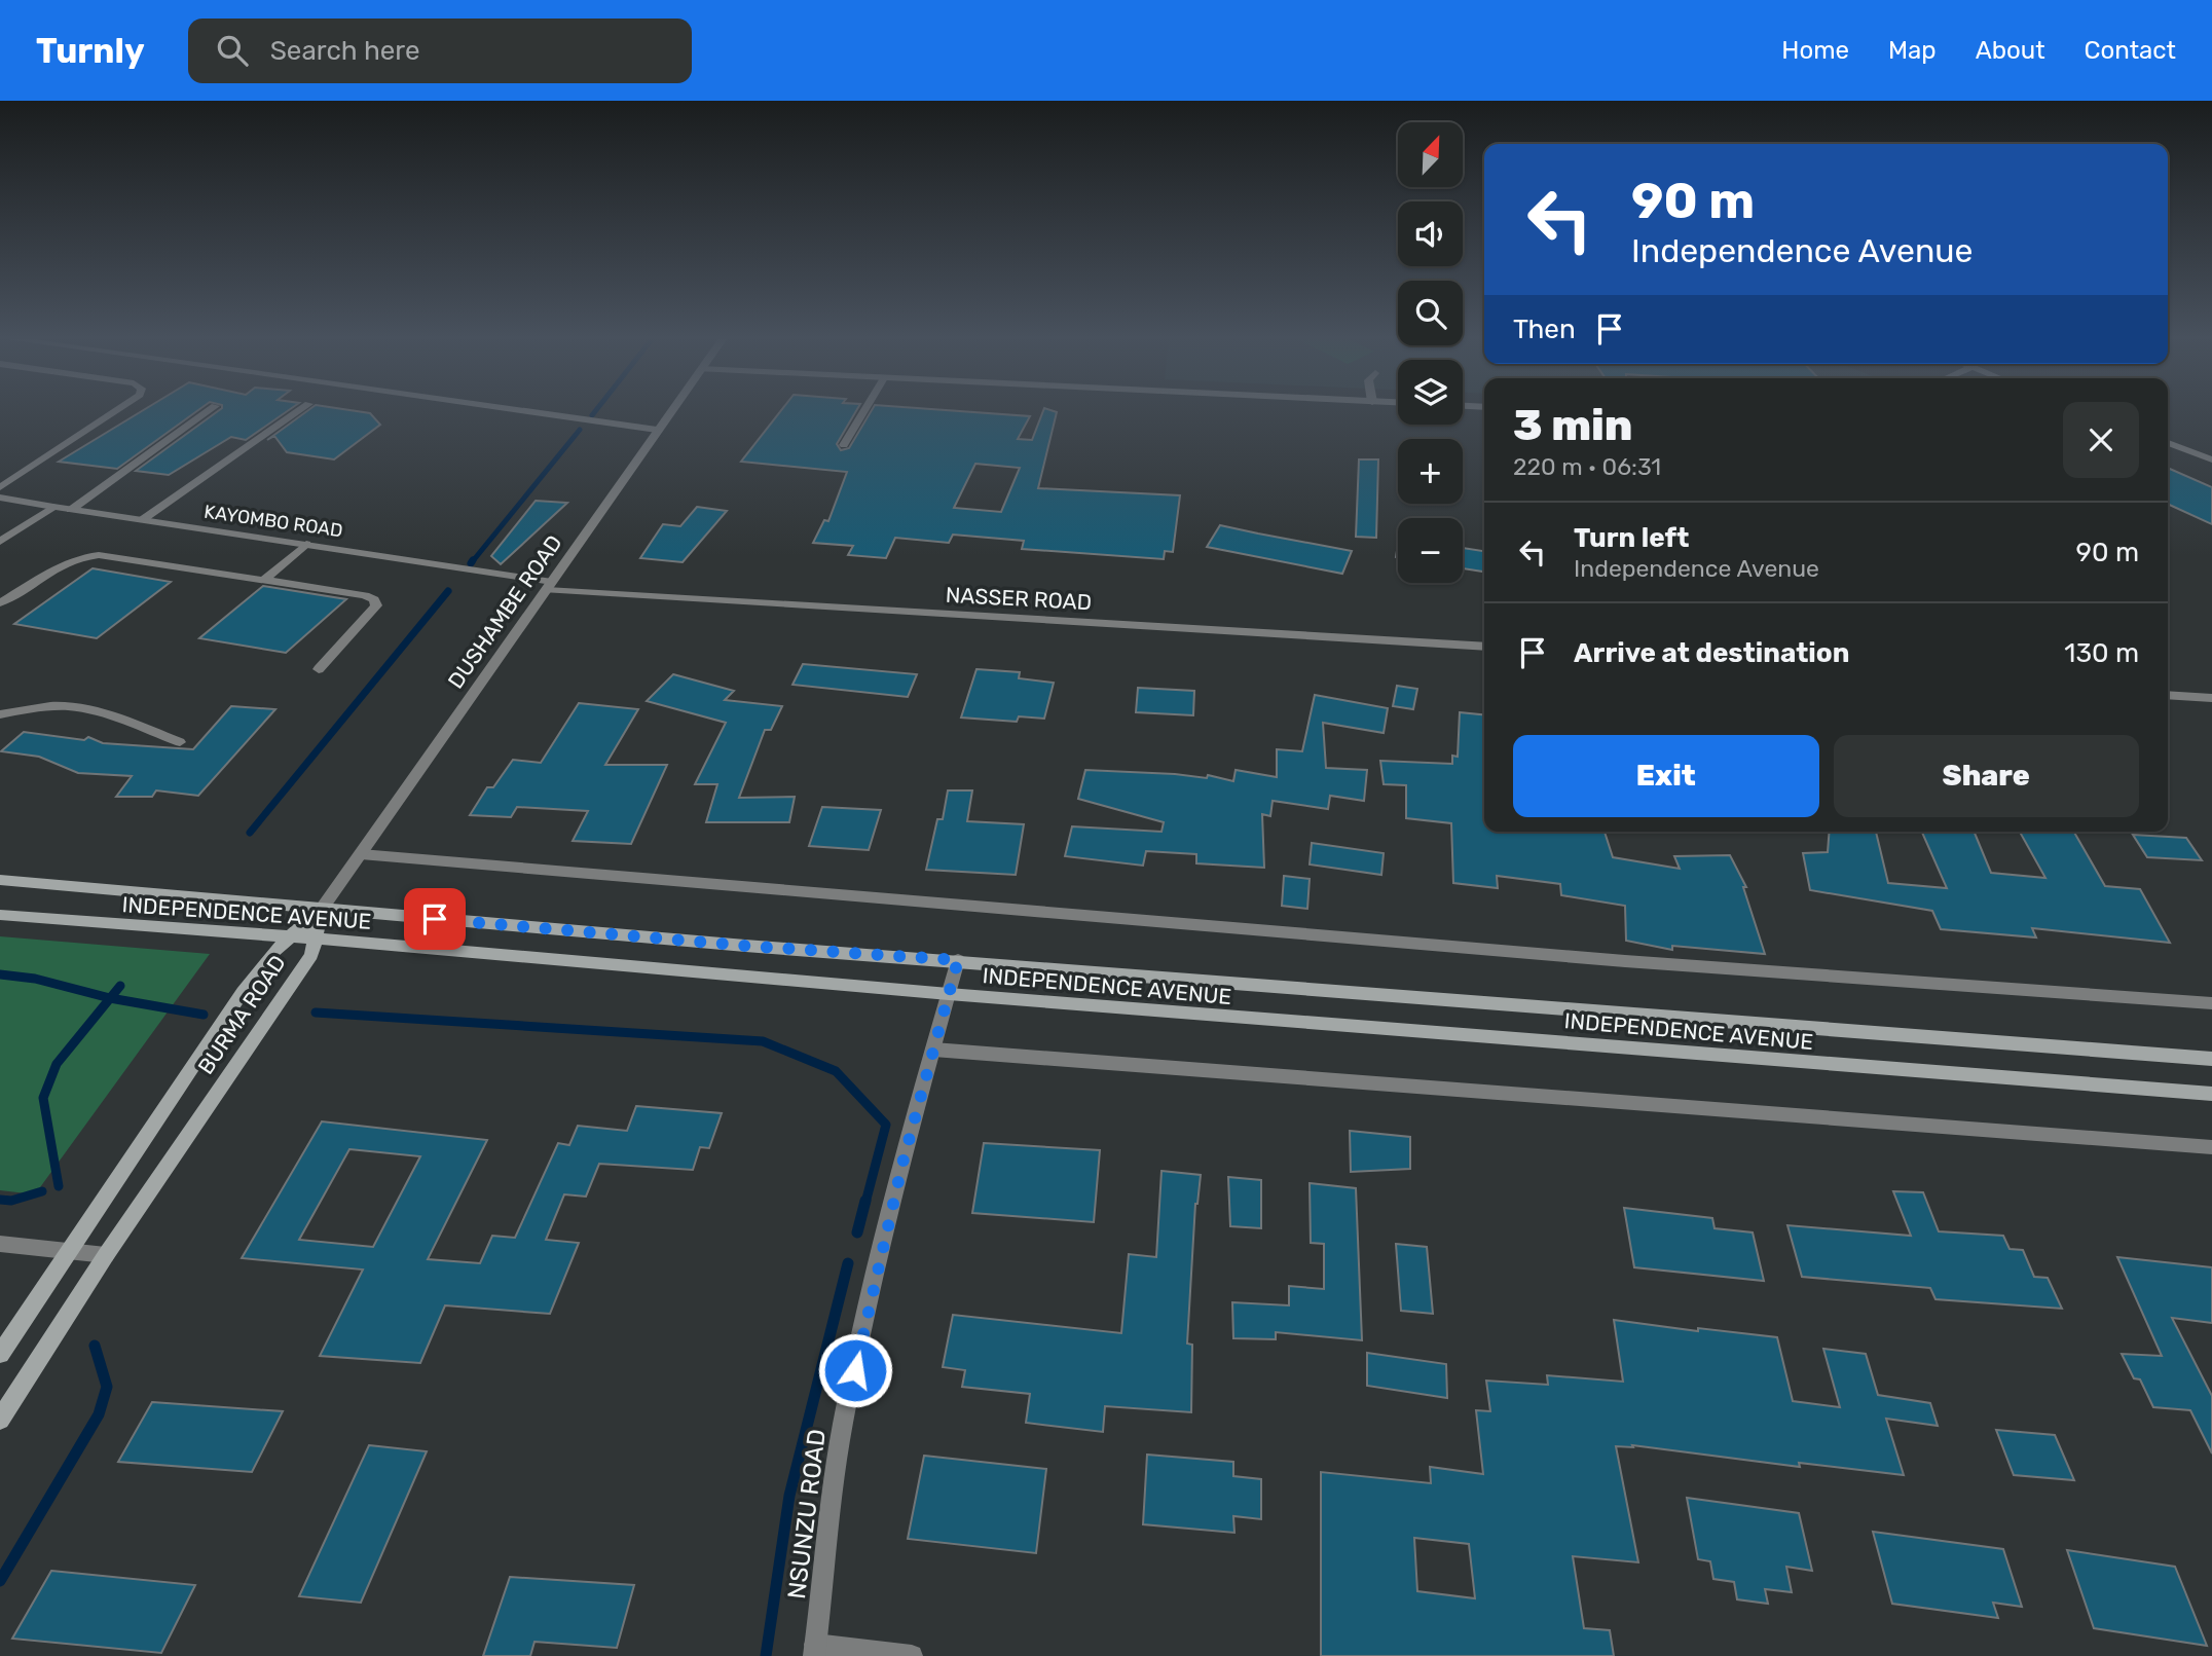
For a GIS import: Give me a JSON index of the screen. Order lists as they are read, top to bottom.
{
  "streets": {
    "main road": ["INDEPENDENCE AVENUE", "BURMA ROAD"],
    "street": [
      "KAYOMBO ROAD",
      "NASSER ROAD",
      "DUSHAMBE ROAD",
      "NSUNZU ROAD"
    ]
  },
  "crossings": [
    ["KAYOMBO ROAD", "NASSER ROAD"],
    ["KAYOMBO ROAD", "DUSHAMBE ROAD"],
    ["NASSER ROAD", "DUSHAMBE ROAD"],
    ["DUSHAMBE ROAD", "INDEPENDENCE AVENUE"],
    ["DUSHAMBE ROAD", "BURMA ROAD"],
    ["INDEPENDENCE AVENUE", "BURMA ROAD"],
    ["INDEPENDENCE AVENUE", "NSUNZU ROAD"]
  ],
  "north": "top right",
  "page": {
    "header": "Turnly",
    "search": "Search here",
    "nav": [
      "Home",
      "Map",
      "About",
      "Contact"
    ],
    "map_buttons": ["+", "−"],
    "turn": ["90 m", "Independence Avenue"],
    "then": "Then",
    "heading": ["3 min", "220 m · 06:31"],
    "list": [
      {
        "name": "Turn left",
        "note": "Independence Avenue",
        "value": "90 m"
      },
      {
        "name": "Arrive at destination",
        "value": "130 m"
      }
    ],
    "buttons": ["Exit", "Share"]
  }
}
